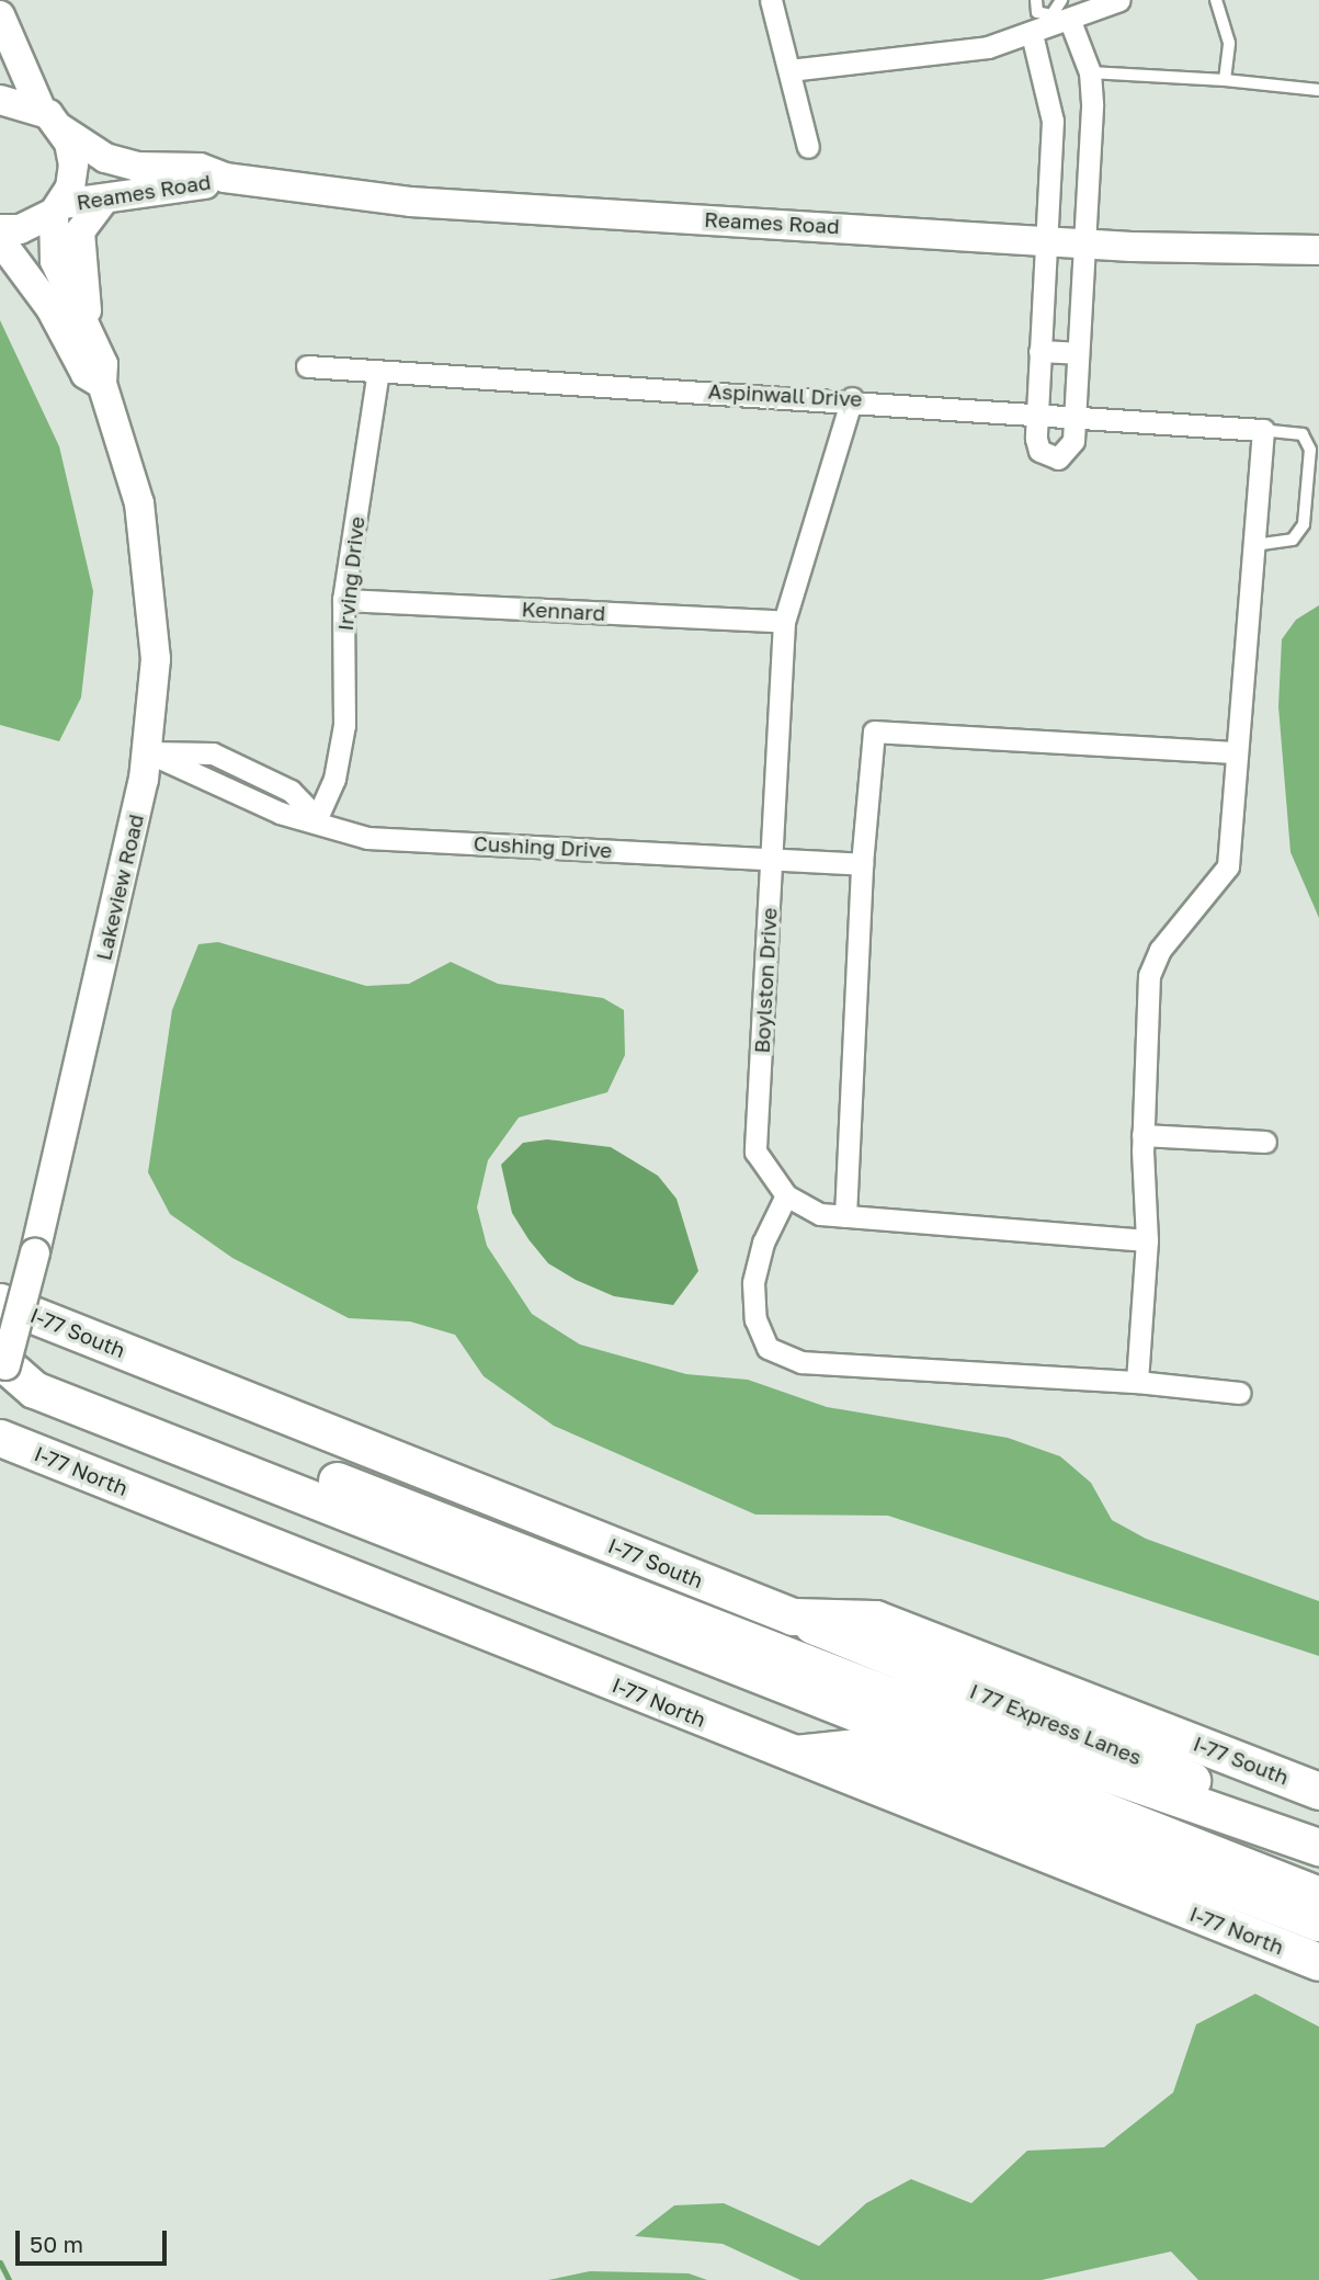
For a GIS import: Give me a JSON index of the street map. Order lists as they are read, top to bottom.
{
  "streets": {
    "highway": ["I-77 South", "I-77 North", "I 77 Express Lanes"],
    "main road": ["Reames Road", "Lakeview Road"],
    "street": [
      "Aspinwall Drive",
      "Irving Drive",
      "Kennard",
      "Cushing Drive",
      "Boylston Drive"
    ]
  },
  "crossings": [
    ["Reames Road", "Lakeview Road"],
    ["Aspinwall Drive", "Irving Drive"],
    ["Aspinwall Drive", "Boylston Drive"],
    ["Irving Drive", "Kennard"],
    ["Irving Drive", "Cushing Drive"],
    ["Kennard", "Boylston Drive"],
    ["Cushing Drive", "Lakeview Road"],
    ["Cushing Drive", "Boylston Drive"],
    ["I-77 South", "I 77 Express Lanes"]
  ],
  "scale_bar": "50 m"
}
